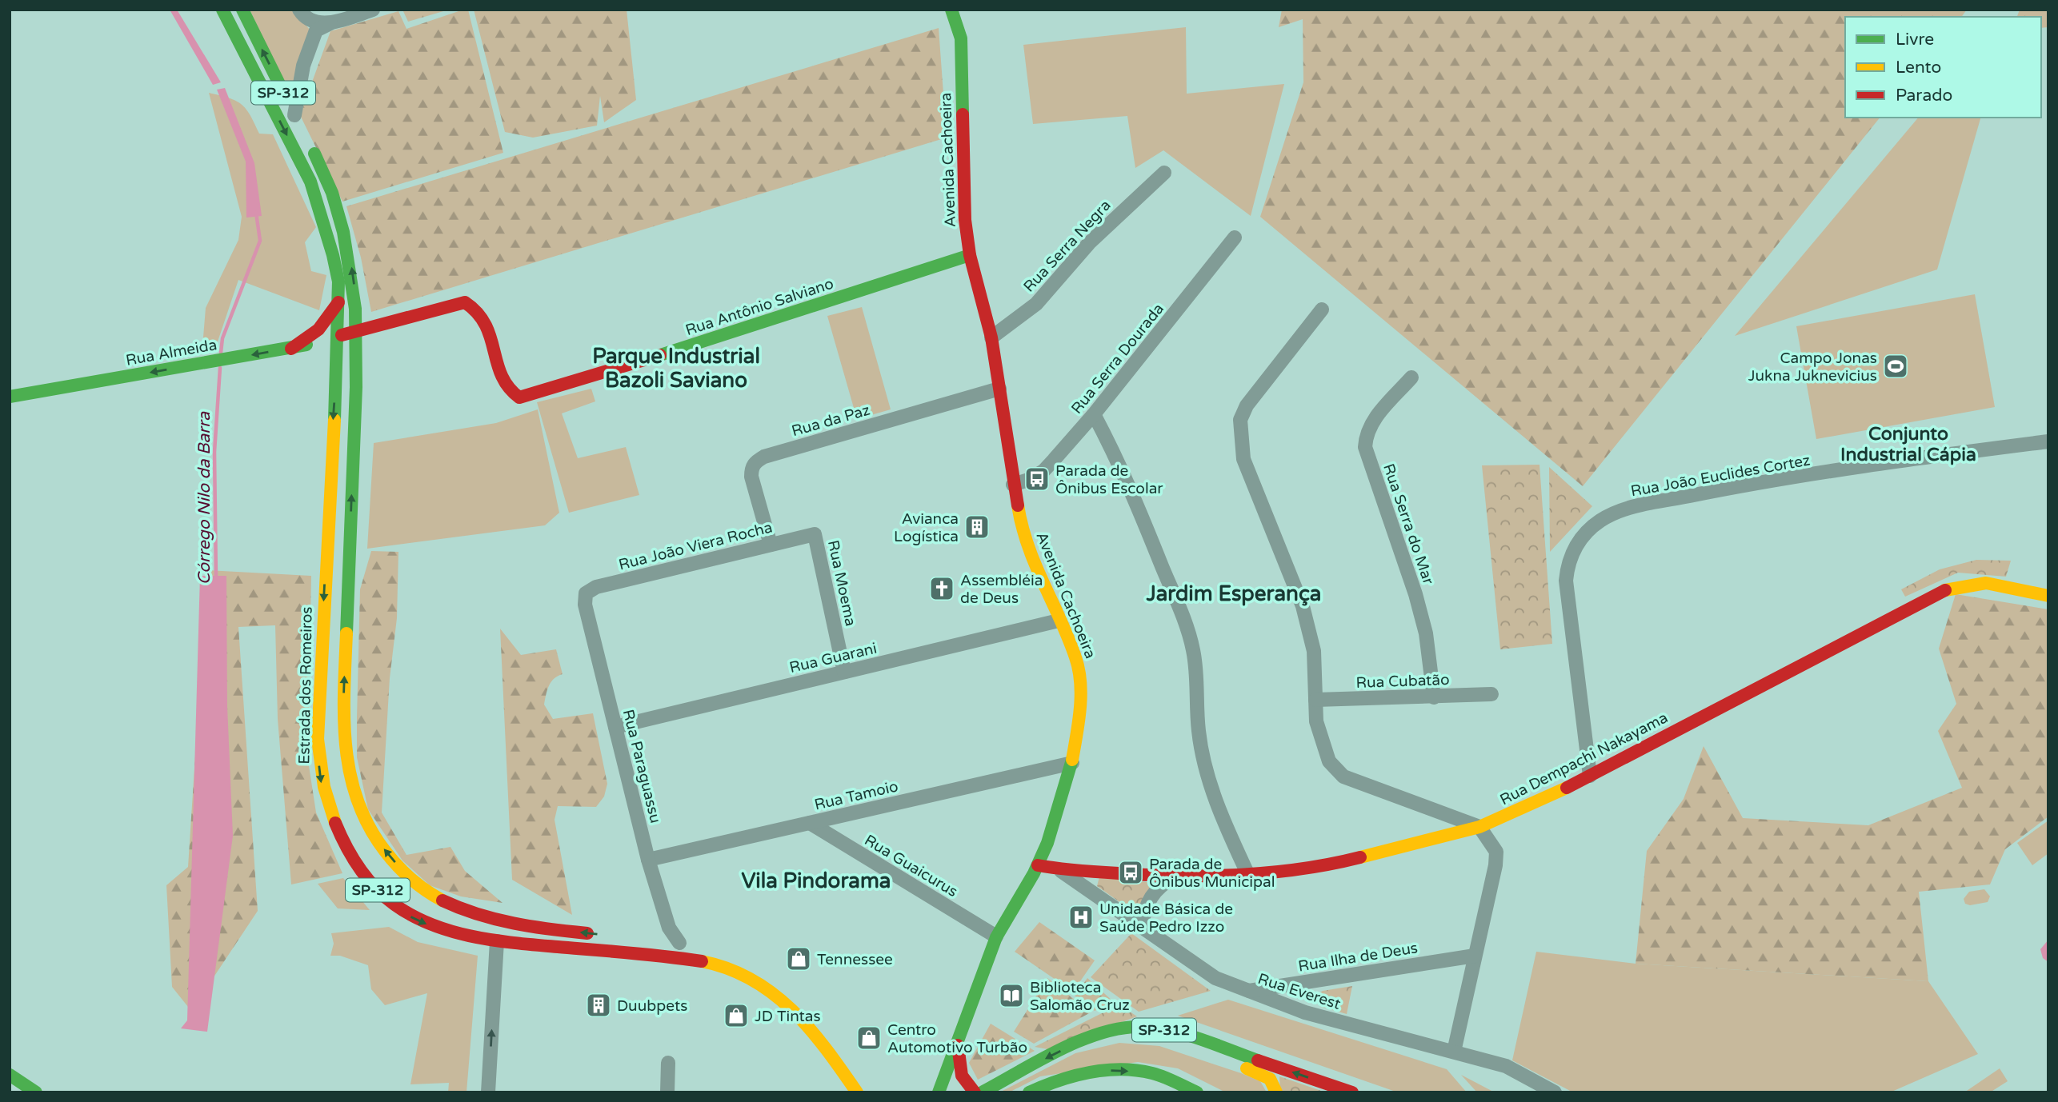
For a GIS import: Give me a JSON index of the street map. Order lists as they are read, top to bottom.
{
  "streets": {
    "main road": [
      "SP-312",
      "Avenida Cachoeira",
      "Rua Antônio Salviano",
      "Rua Almeida",
      "Estrada dos Romeiros",
      "Rua Dempachi Nakayama"
    ],
    "street": [
      "Rua Serra Negra",
      "Rua Serra Dourada",
      "Rua da Paz",
      "Rua João Euclides Cortez",
      "Rua Serra do Mar",
      "Rua João Viera Rocha",
      "Rua Moema",
      "Rua Guarani",
      "Rua Cubatão",
      "Rua Paraguassu",
      "Rua Tamoio",
      "Rua Guaicurus",
      "Rua Ilha de Deus",
      "Rua Everest"
    ]
  },
  "crossings": [
    ["SP-312", "Rua Antônio Salviano"],
    ["SP-312", "Rua Almeida"],
    ["Avenida Cachoeira", "Rua Serra Negra"],
    ["Avenida Cachoeira", "Rua Antônio Salviano"],
    ["Avenida Cachoeira", "Rua Serra Dourada"],
    ["Avenida Cachoeira", "Rua da Paz"],
    ["Avenida Cachoeira", "Rua Guarani"],
    ["Avenida Cachoeira", "Rua Dempachi Nakayama"],
    ["Avenida Cachoeira", "Rua Tamoio"],
    ["Avenida Cachoeira", "Rua Guaicurus"],
    ["Rua Antônio Salviano", "Rua Almeida"],
    ["Rua Almeida", "Estrada dos Romeiros"],
    ["Rua da Paz", "Rua João Viera Rocha"],
    ["Rua João Euclides Cortez", "Rua Dempachi Nakayama"],
    ["Rua Serra do Mar", "Rua Cubatão"],
    ["Rua João Viera Rocha", "Rua Moema"],
    ["Rua João Viera Rocha", "Rua Paraguassu"],
    ["Rua Moema", "Rua Guarani"],
    ["Rua Guarani", "Rua Paraguassu"],
    ["Rua Dempachi Nakayama", "Rua Everest"],
    ["Rua Paraguassu", "Rua Tamoio"],
    ["Rua Tamoio", "Rua Guaicurus"],
    ["Rua Ilha de Deus", "Rua Everest"]
  ],
  "one_way": ["Rua Almeida"],
  "districts": [
    "Parque Industrial Bazoli Saviano",
    "Conjunto Industrial Cápia",
    "Jardim Esperança",
    "Vila Pindorama"
  ],
  "water": ["Córrego Nilo da Barra"],
  "places": {
    "sports": ["Campo Jonas Jukna Juknevicius"],
    "bus stop": ["Parada de Ônibus Escolar", "Parada de Ônibus Municipal"],
    "building": ["Avianca Logística", "Duubpets"],
    "church": ["Assembléia de Deus"],
    "hospital": ["Unidade Básica de Saúde Pedro Izzo"],
    "shop": ["Tennessee", "JD Tintas", "Centro Automotivo Turbão"],
    "library": ["Biblioteca Salomão Cruz"]
  },
  "legend": ["Livre", "Lento", "Parado"]
}
